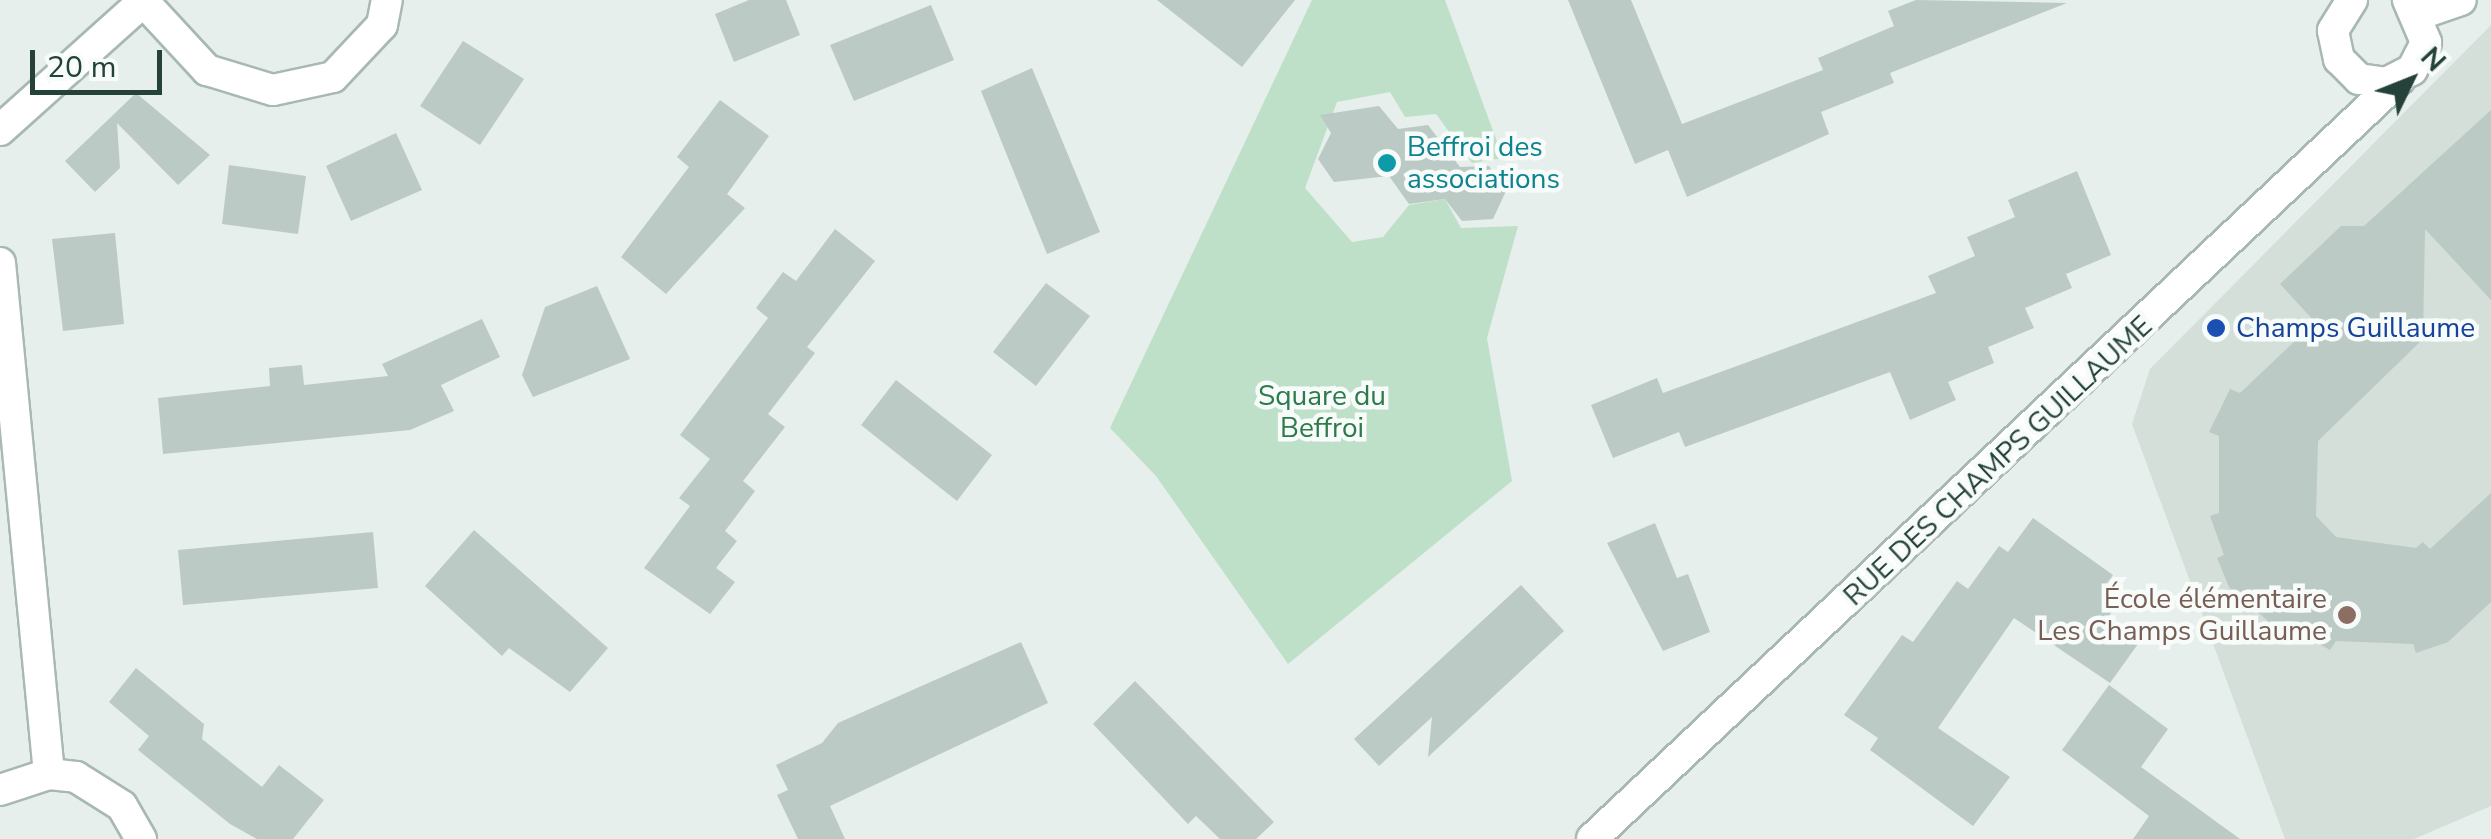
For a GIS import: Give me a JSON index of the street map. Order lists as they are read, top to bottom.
{
  "streets": {
    "street": ["RUE DES CHAMPS GUILLAUME"]
  },
  "parks": ["Square du Beffroi"],
  "places": ["Beffroi des associations", "Champs Guillaume", "École élémentaire Les Champs Guillaume"],
  "scale_bar": "20 m",
  "north": "top right"
}
